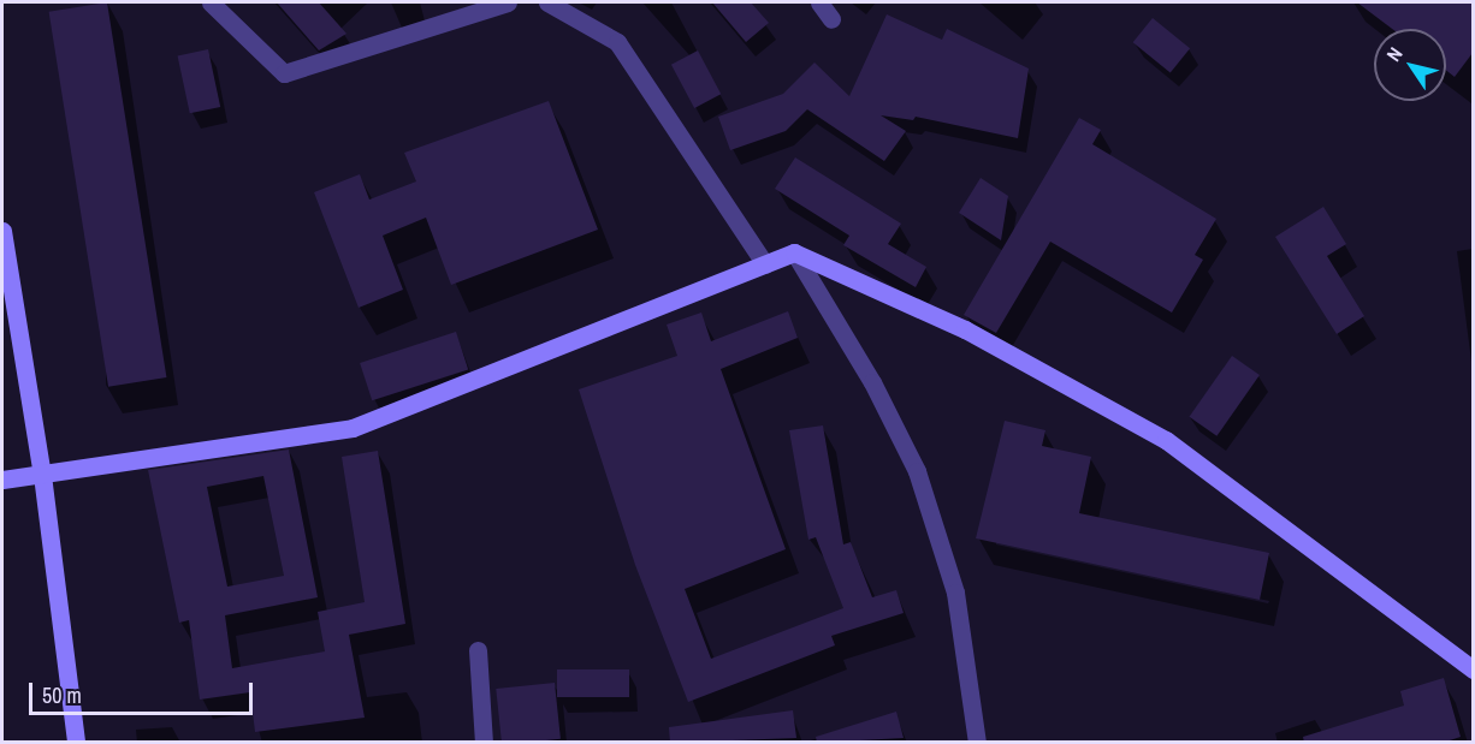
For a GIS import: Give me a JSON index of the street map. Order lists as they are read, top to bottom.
{
  "scale_bar": "50 m",
  "north": "top left"
}
